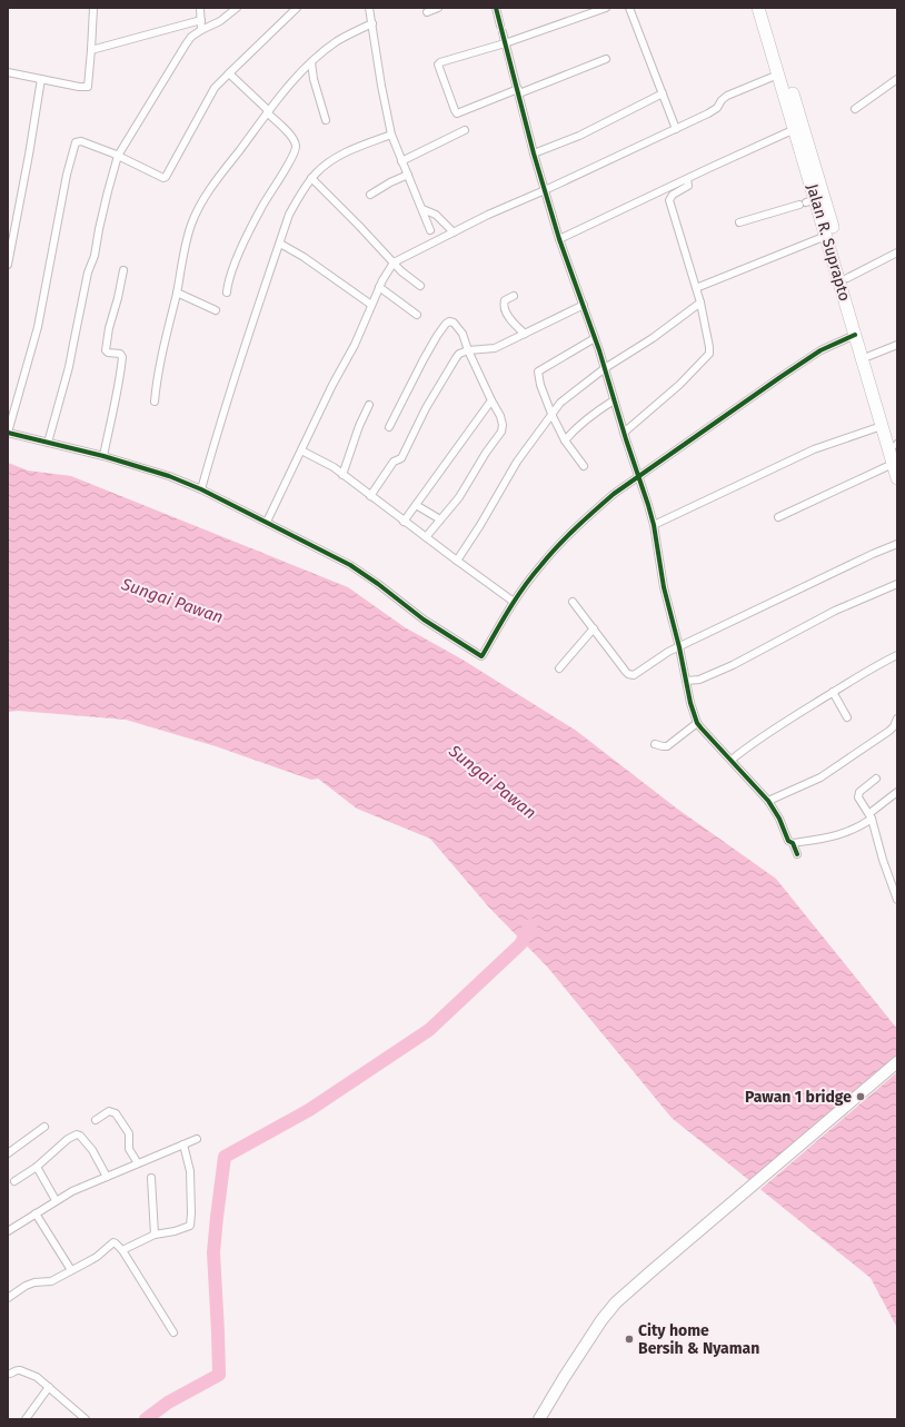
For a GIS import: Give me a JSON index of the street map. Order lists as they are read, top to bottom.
{
  "streets": {
    "highway": ["Jalan R. Suprapto"]
  },
  "water": ["Sungai Pawan"],
  "places": ["Pawan 1 bridge", "City home Bersih & Nyaman"]
}
